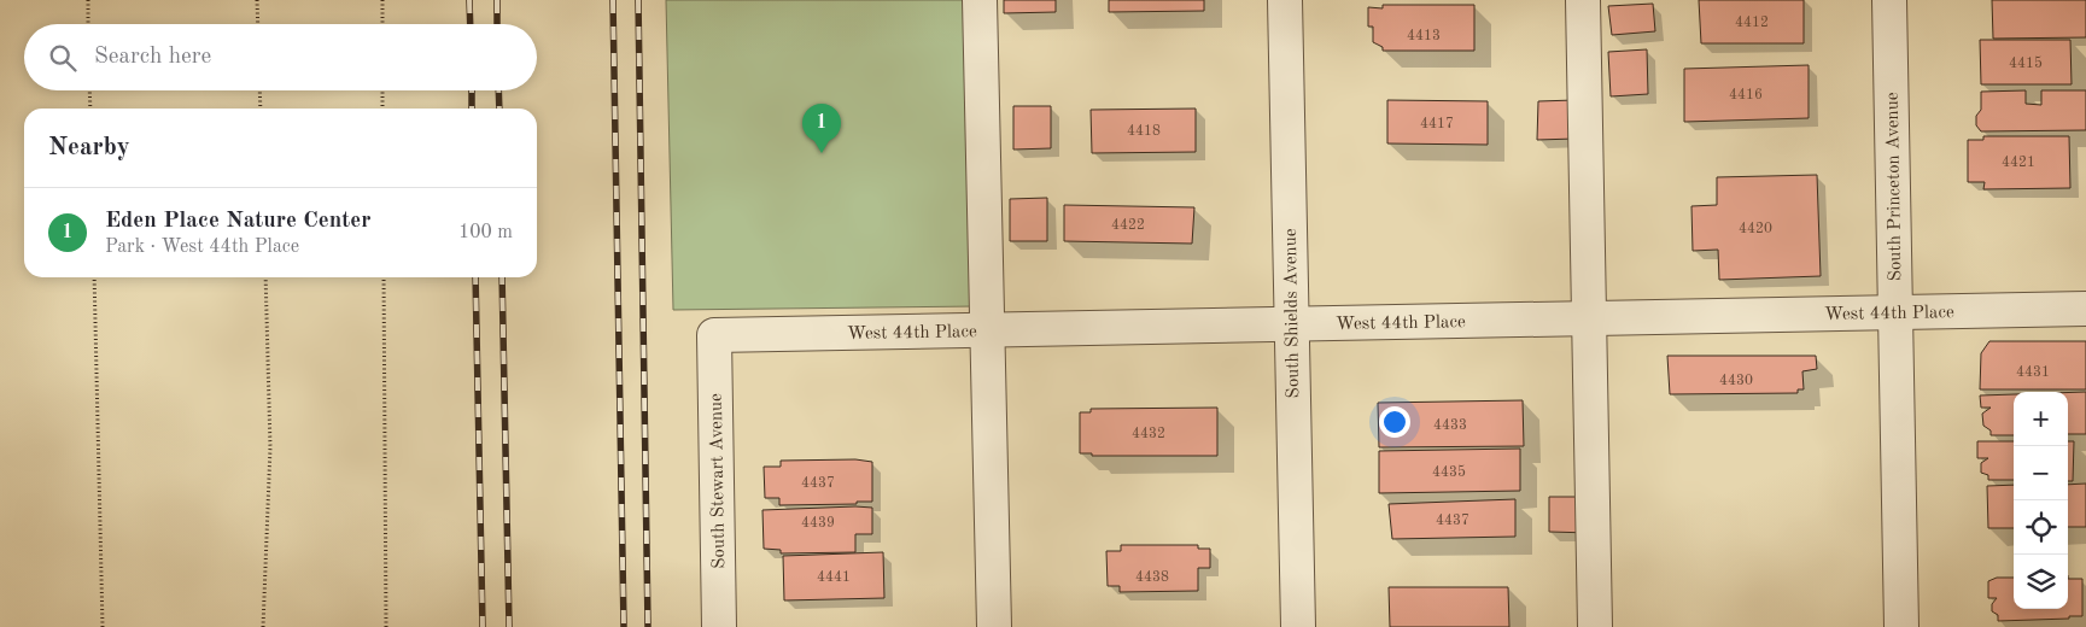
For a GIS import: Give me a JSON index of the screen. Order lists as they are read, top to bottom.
{
  "streets": {
    "street": [
      "South Princeton Avenue",
      "West 44th Place",
      "South Shields Avenue",
      "South Stewart Avenue"
    ]
  },
  "crossings": [
    ["South Princeton Avenue", "West 44th Place"],
    ["West 44th Place", "South Shields Avenue"],
    ["West 44th Place", "South Stewart Avenue"]
  ],
  "house_numbers": [
    "4412",
    "4413",
    "4415",
    "4416",
    "4417",
    "4418",
    "4421",
    "4422",
    "4420",
    "4431",
    "4430",
    "4433",
    "4432",
    "4435",
    "4437",
    "4437",
    "4439",
    "4441",
    "4438"
  ],
  "page": {
    "search": "Search here",
    "pins": "1",
    "heading": "Nearby",
    "list": [
      {
        "mark": "1",
        "name": "Eden Place Nature Center",
        "note": "Park · West 44th Place",
        "value": "100 m"
      }
    ],
    "map_buttons": ["+", "−"]
  }
}
